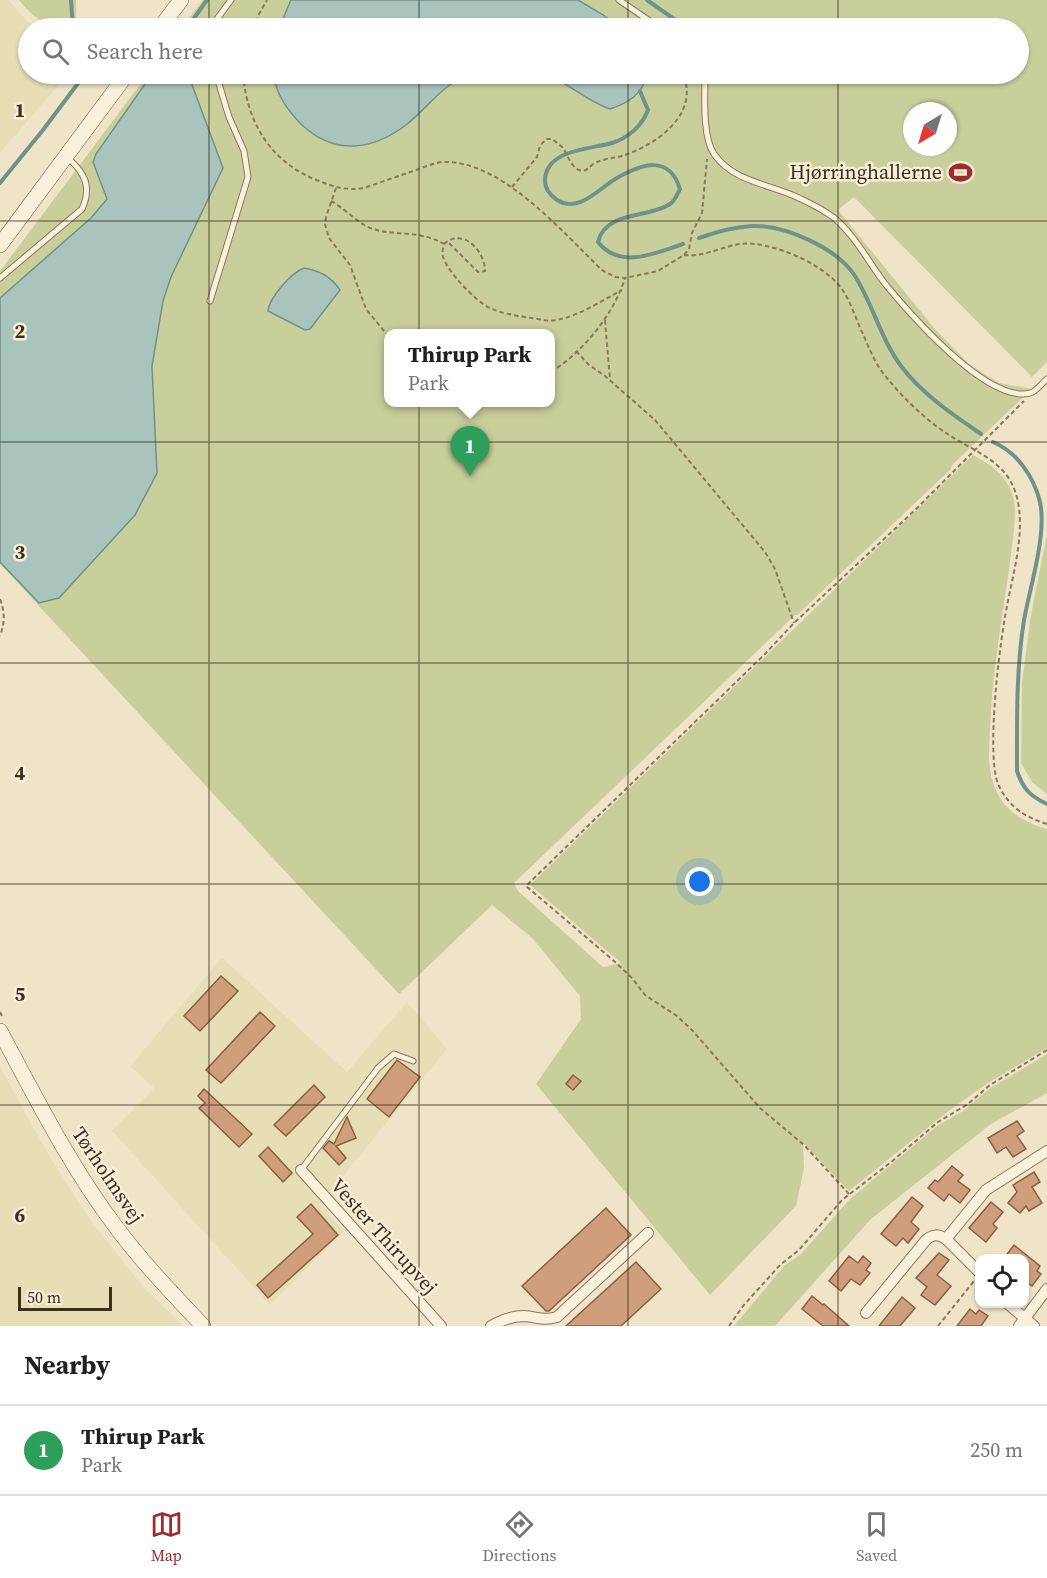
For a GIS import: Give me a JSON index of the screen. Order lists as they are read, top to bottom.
{
  "streets": {
    "street": ["Tørholmsvej", "Vester Thirupvej"]
  },
  "places": {
    "sports": ["Hjørringhallerne"]
  },
  "scale_bar": "50 m",
  "north": "bottom left",
  "page": {
    "search": "Search here",
    "popup": ["Thirup Park", "Park"],
    "pins": "1",
    "scale": "50 m",
    "heading": "Nearby",
    "list": [
      {
        "mark": "1",
        "name": "Thirup Park",
        "note": "Park",
        "value": "250 m"
      }
    ],
    "nav": ["Map", "Directions", "Saved"]
  },
  "grid": {
    "rows": [
      "1",
      "2",
      "3",
      "4",
      "5",
      "6"
    ]
  }
}
